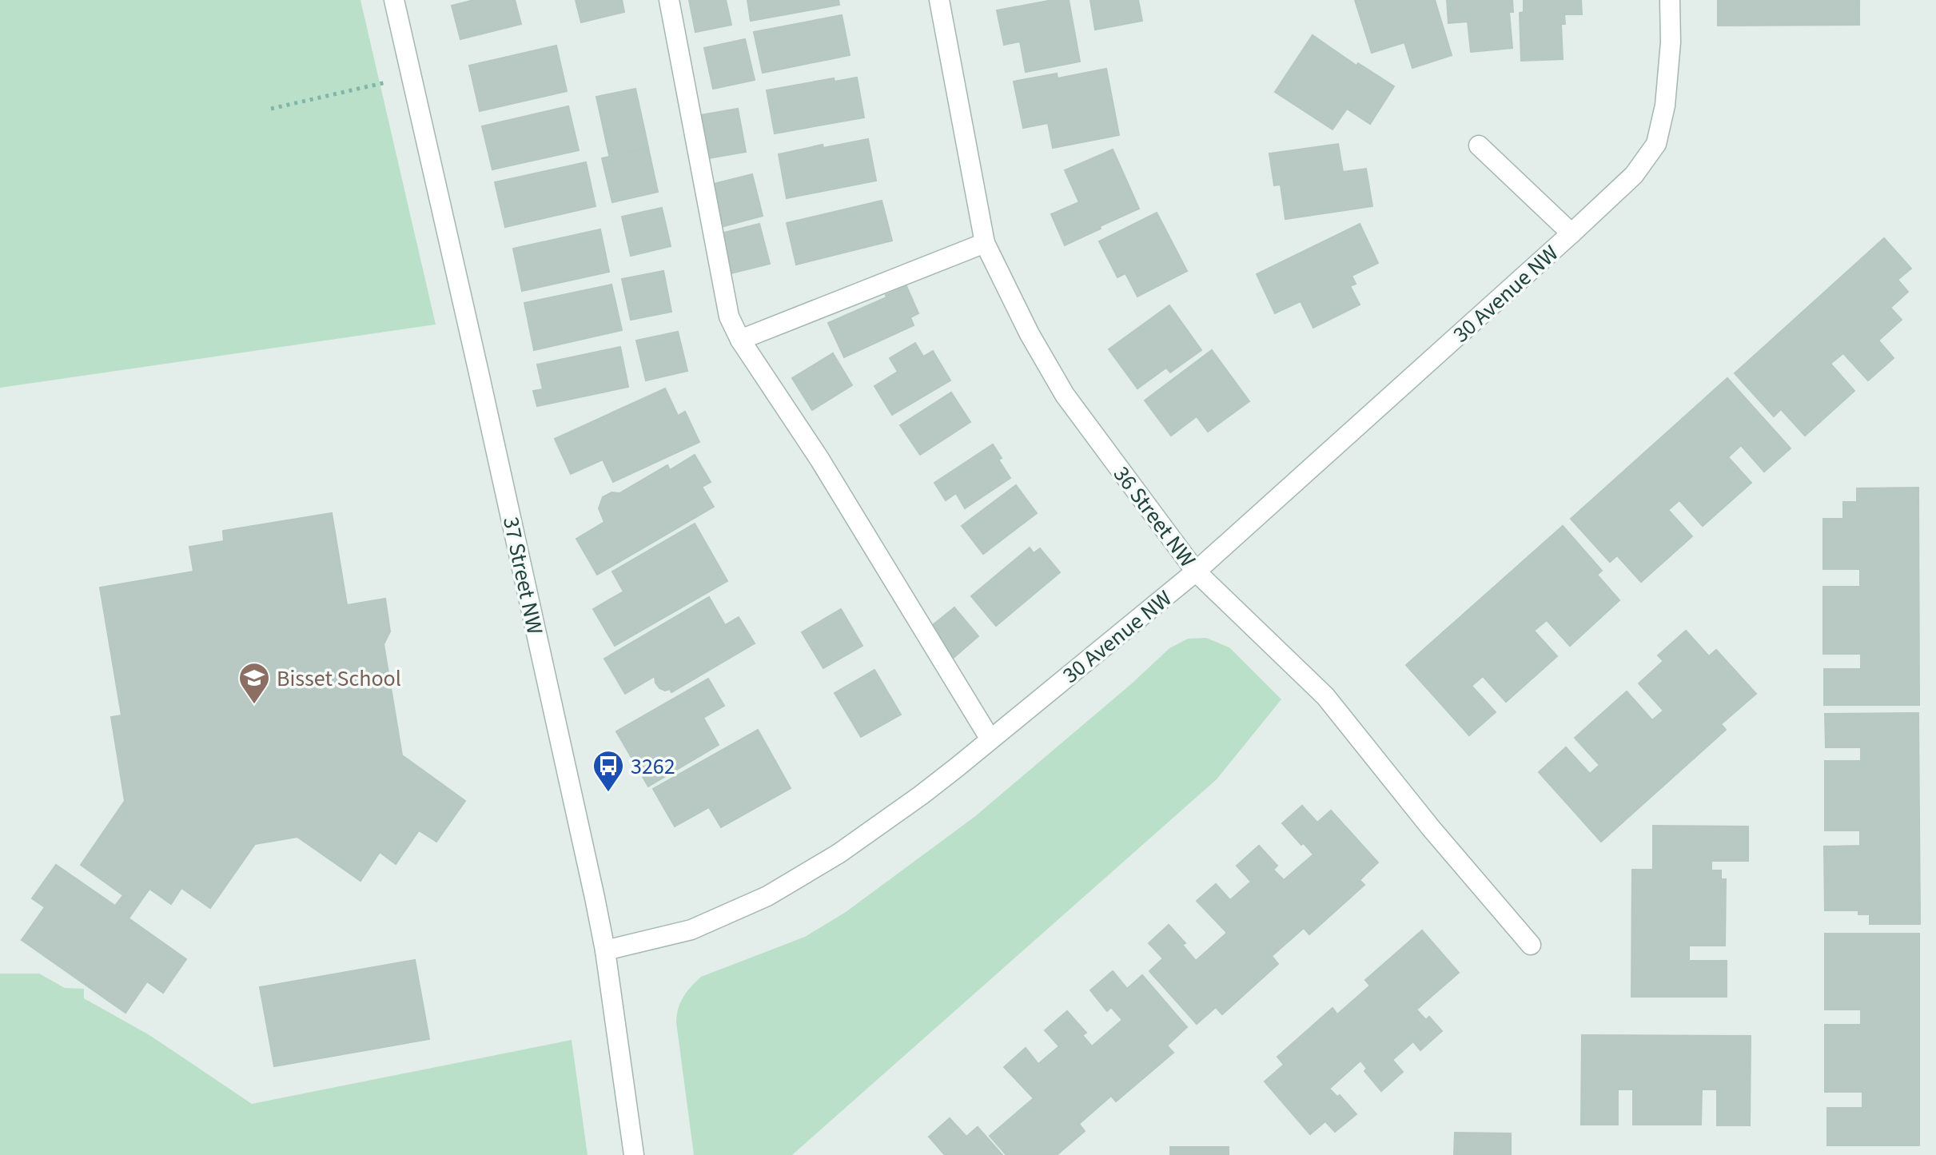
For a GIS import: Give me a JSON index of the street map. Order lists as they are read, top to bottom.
{
  "streets": {
    "street": ["30 Avenue NW", "36 Street NW", "37 Street NW"]
  },
  "crossings": [
    ["30 Avenue NW", "36 Street NW"],
    ["30 Avenue NW", "37 Street NW"]
  ],
  "places": {
    "school or university": ["Bisset School"],
    "bus stop": ["3262"]
  }
}
